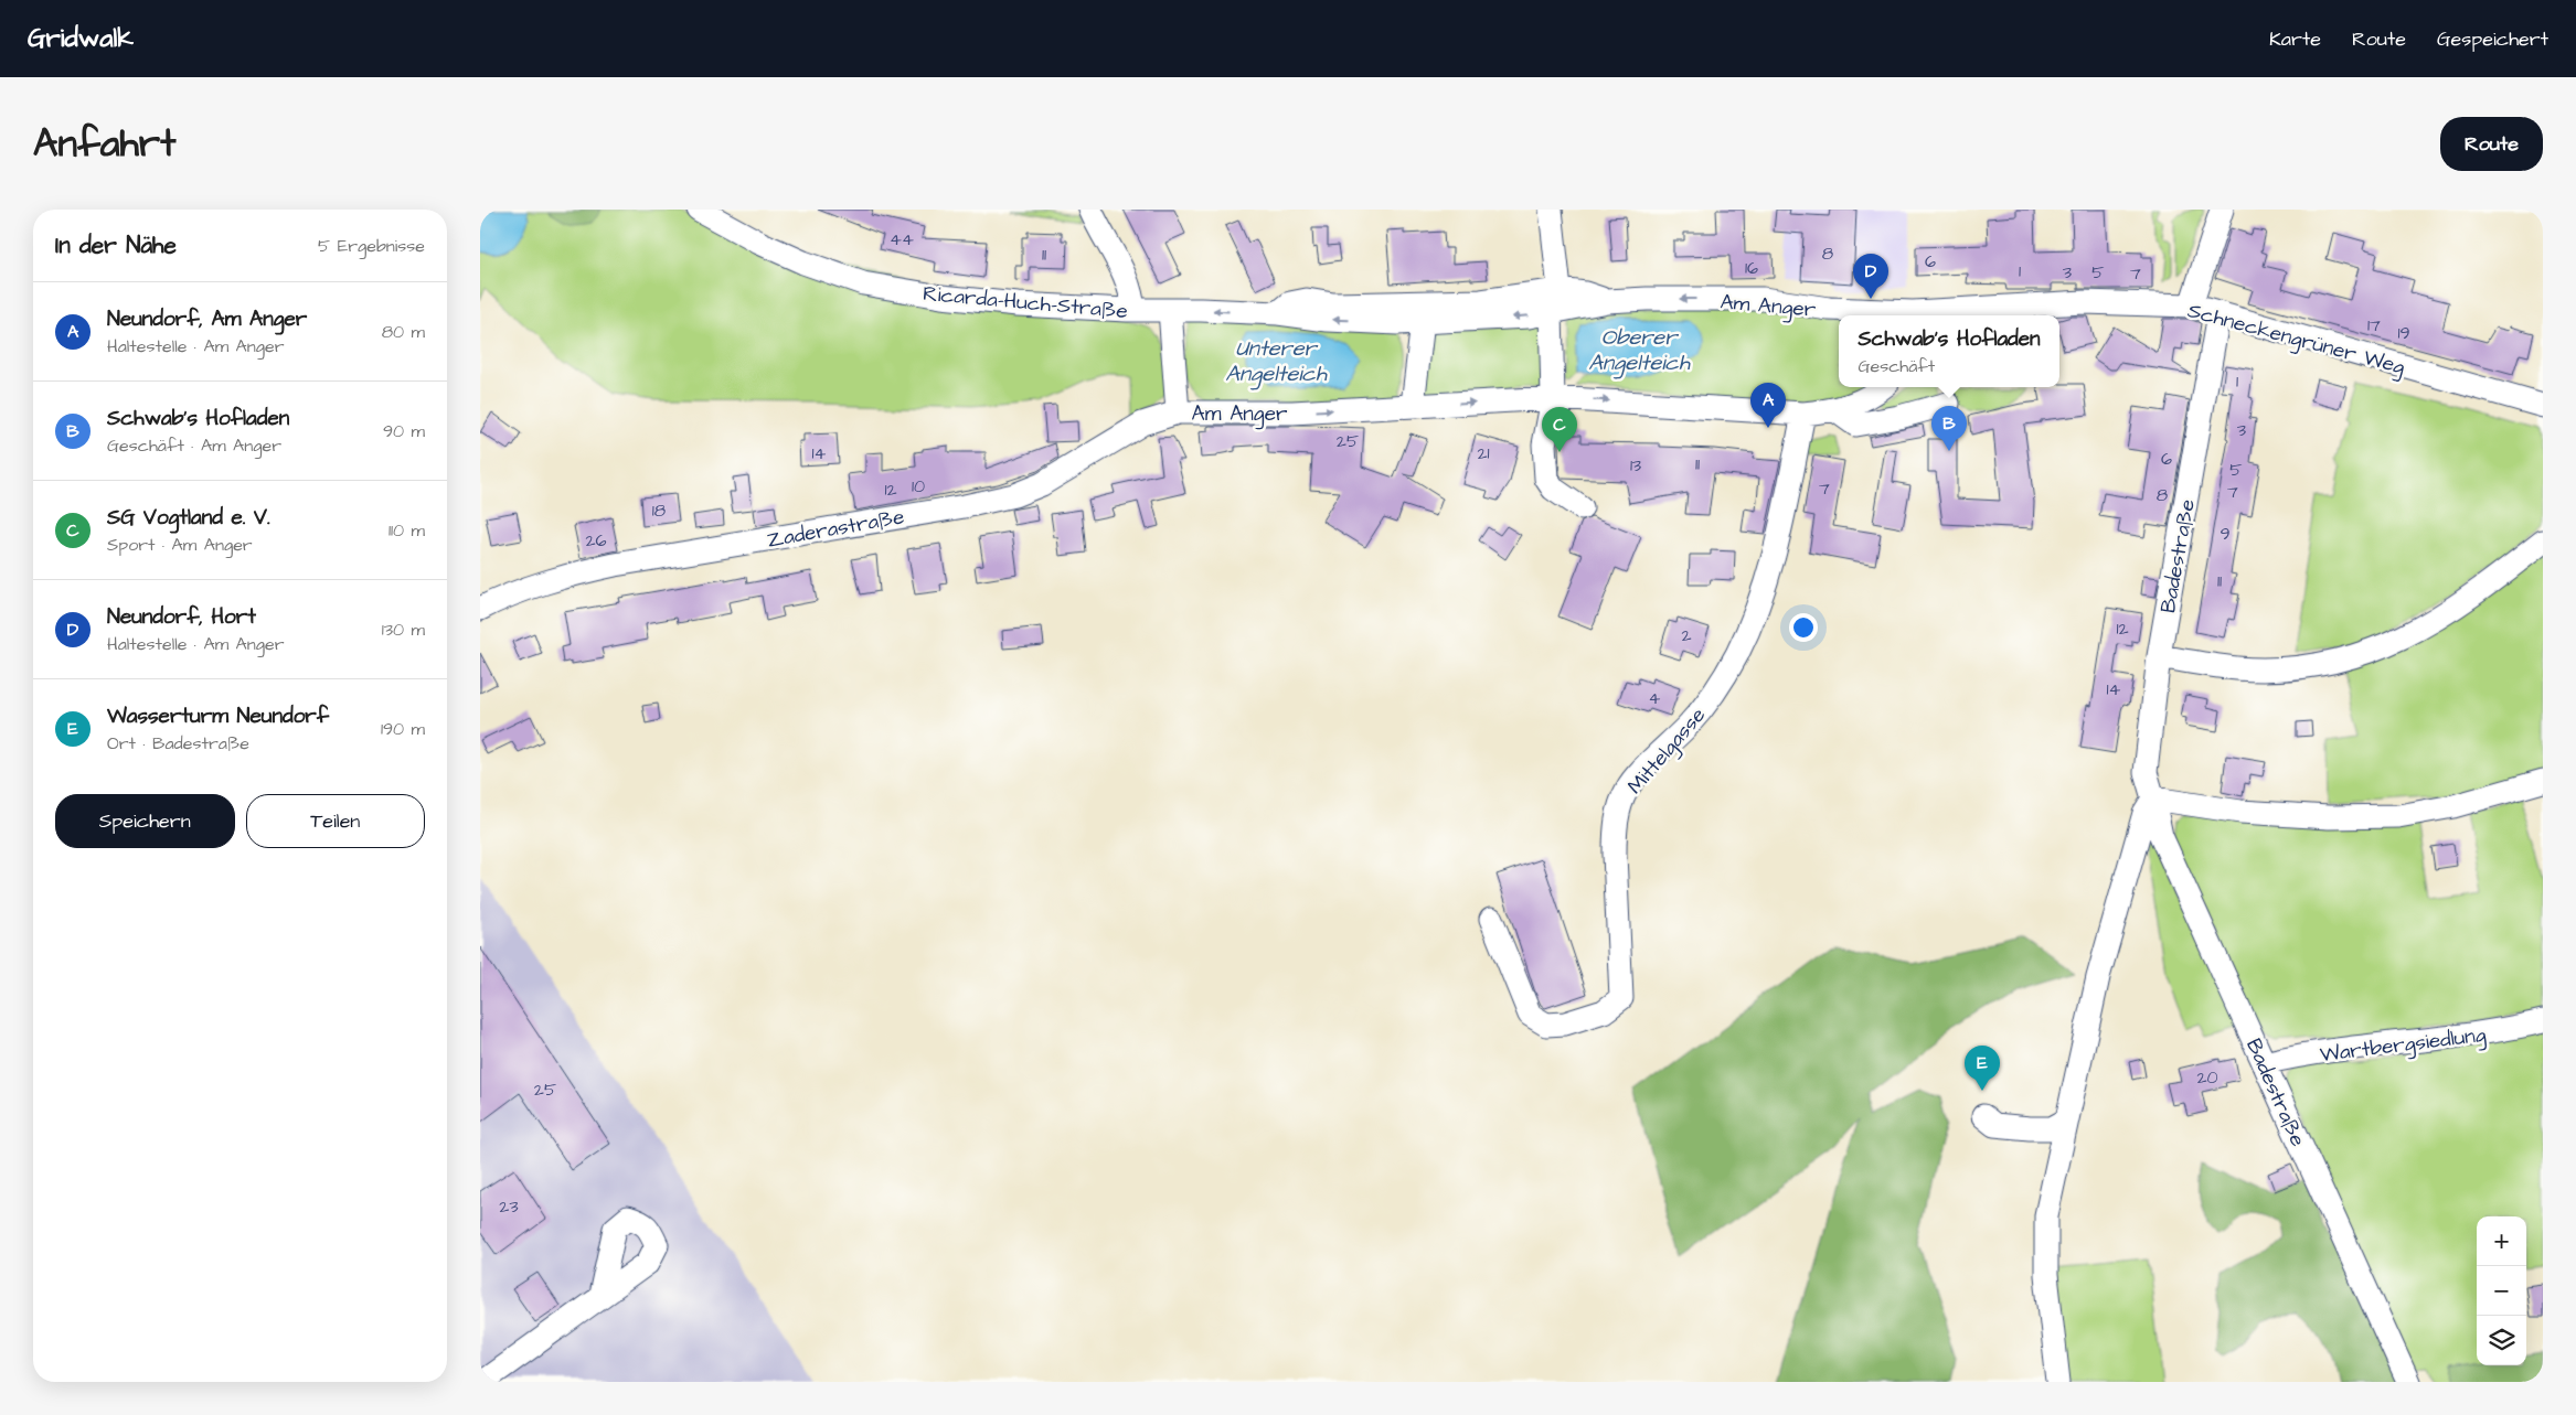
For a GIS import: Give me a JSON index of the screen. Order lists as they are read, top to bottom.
{
  "streets": {
    "street": [
      "Ricarda-Huch-Straße",
      "Am Anger",
      "Schneckengrüner Weg",
      "Zaderastraße",
      "Badestraße",
      "Mittelgasse",
      "Wartbergsiedlung"
    ]
  },
  "crossings": [
    ["Ricarda-Huch-Straße", "Am Anger"],
    ["Am Anger", "Schneckengrüner Weg"],
    ["Am Anger", "Zaderastraße"],
    ["Am Anger", "Mittelgasse"],
    ["Schneckengrüner Weg", "Badestraße"],
    ["Badestraße", "Wartbergsiedlung"]
  ],
  "water": ["Oberer Angelteich", "Unterer Angelteich"],
  "house_numbers": [
    "44",
    "8",
    "11",
    "6",
    "16",
    "1",
    "3",
    "5",
    "7",
    "17",
    "19",
    "1",
    "3",
    "25",
    "14",
    "21",
    "6",
    "11",
    "13",
    "5",
    "10",
    "7",
    "12",
    "7",
    "8",
    "18",
    "9",
    "26",
    "11",
    "12",
    "2",
    "14",
    "4",
    "20",
    "25",
    "23"
  ],
  "page": {
    "header": "Gridwalk",
    "nav": ["Karte", "Route", "Gespeichert"],
    "title": "Anfahrt",
    "buttons": [
      "Route",
      ["Speichern", "Teilen"]
    ],
    "heading": ["In der Nähe", "5 Ergebnisse"],
    "pins": [
      "D",
      "A",
      "B",
      "C",
      "E"
    ],
    "list": [
      {
        "mark": "A",
        "name": "Neundorf, Am Anger",
        "note": "Haltestelle · Am Anger",
        "value": "80 m"
      },
      {
        "mark": "B",
        "name": "Schwab's Hofladen",
        "note": "Geschäft · Am Anger",
        "value": "90 m"
      },
      {
        "mark": "C",
        "name": "SG Vogtland e. V.",
        "note": "Sport · Am Anger",
        "value": "110 m"
      },
      {
        "mark": "D",
        "name": "Neundorf, Hort",
        "note": "Haltestelle · Am Anger",
        "value": "130 m"
      },
      {
        "mark": "E",
        "name": "Wasserturm Neundorf",
        "note": "Ort · Badestraße",
        "value": "190 m"
      }
    ],
    "popup": ["Schwab's Hofladen", "Geschäft"],
    "map_buttons": ["+", "−"]
  }
}
